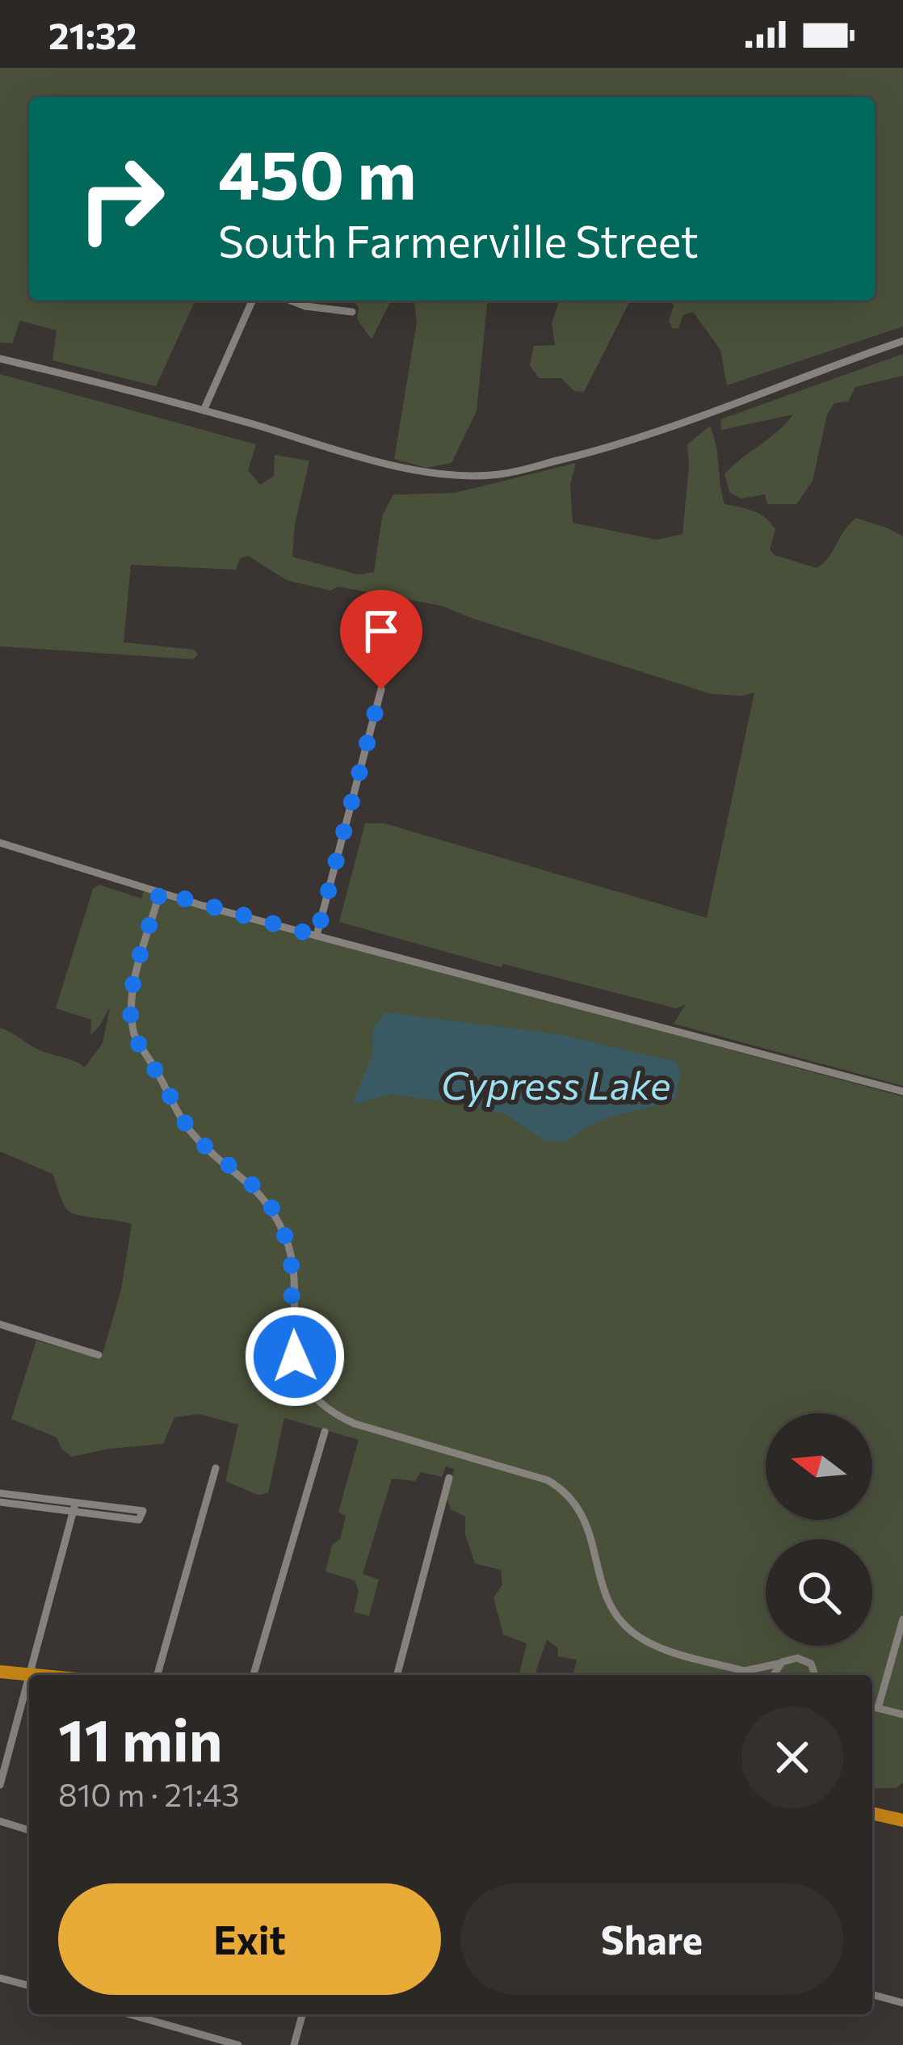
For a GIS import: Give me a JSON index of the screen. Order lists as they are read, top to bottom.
{
  "water": ["Cypress Lake"],
  "north": "left",
  "page": {
    "status": "21:32",
    "turn": ["450 m", "South Farmerville Street"],
    "heading": ["11 min", "810 m · 21:43"],
    "buttons": ["Exit", "Share"]
  }
}
